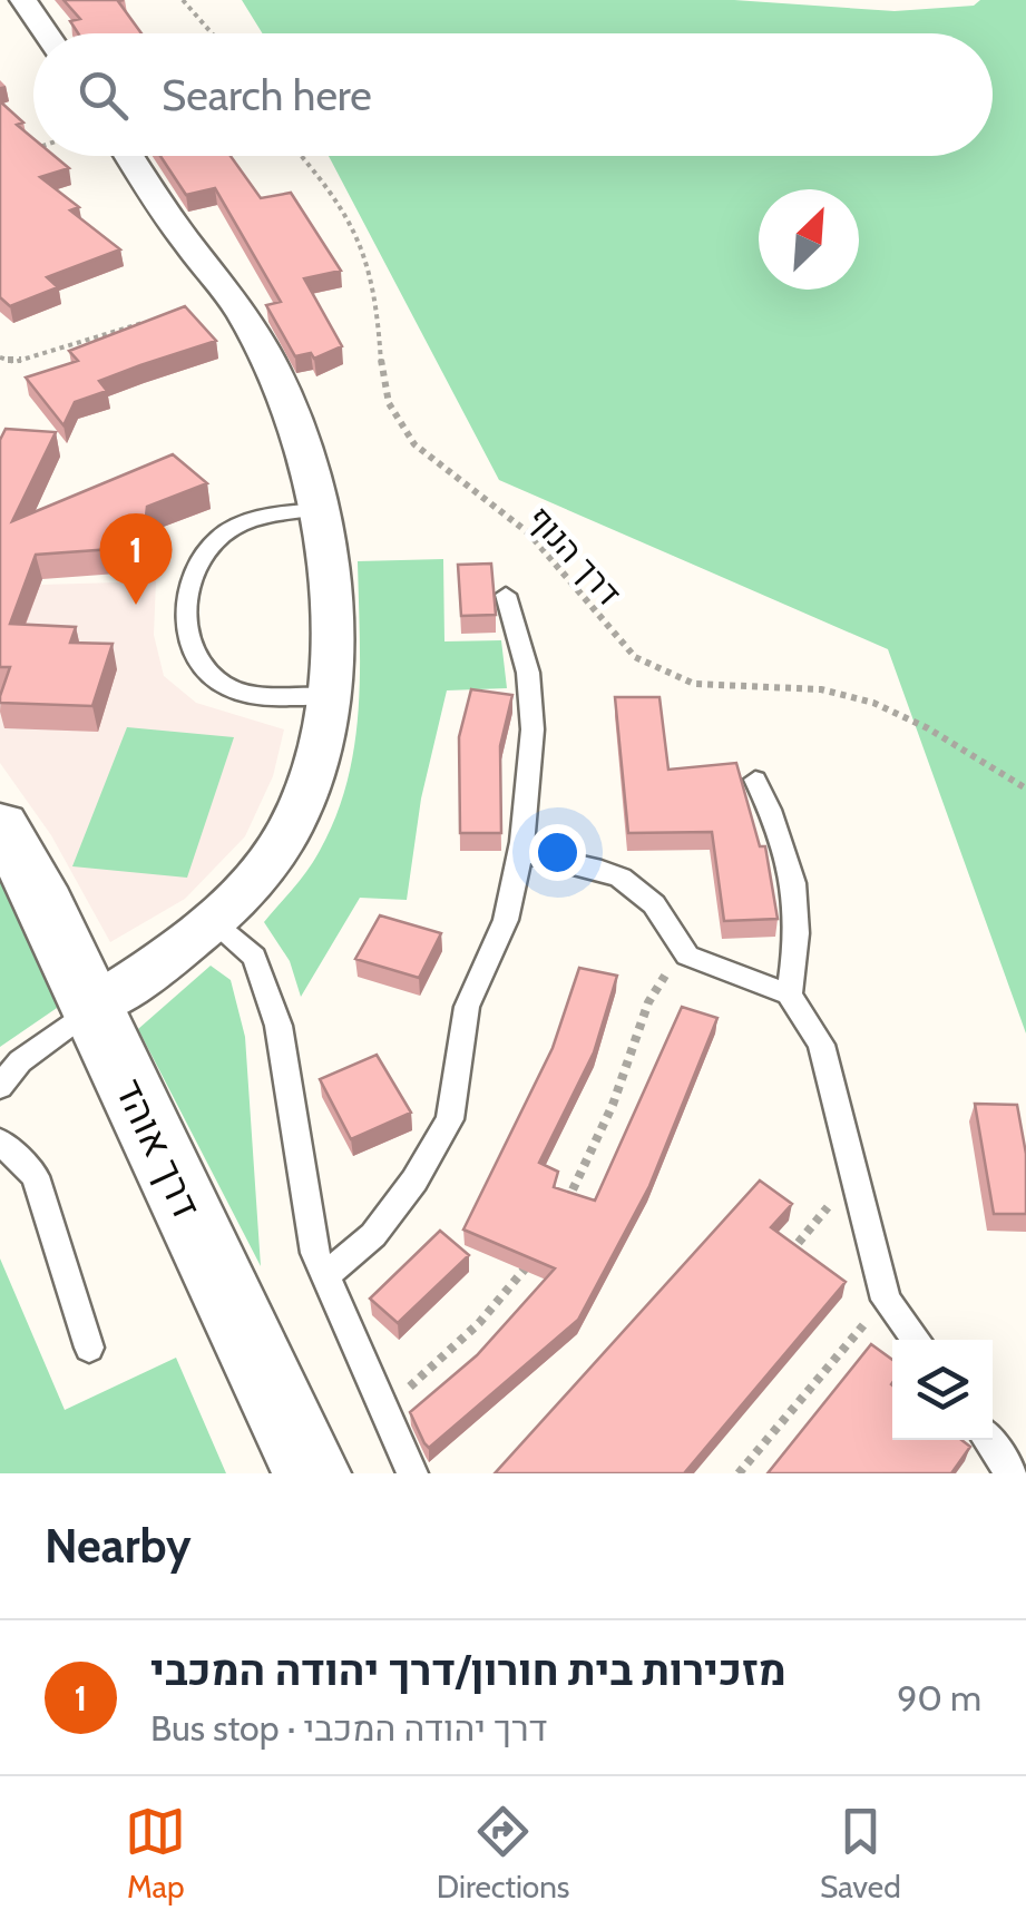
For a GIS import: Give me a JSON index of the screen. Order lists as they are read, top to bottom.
{
  "streets": {
    "street": ["דרך אוהד"],
    "path": ["דרך הנוף"]
  },
  "north": "top right",
  "page": {
    "search": "Search here",
    "pins": "1",
    "heading": "Nearby",
    "list": [
      {
        "mark": "1",
        "name": "מזכירות בית חורון/דרך יהודה המכבי",
        "note": "Bus stop · דרך יהודה המכבי",
        "value": "90 m"
      }
    ],
    "nav": ["Map", "Directions", "Saved"]
  }
}
